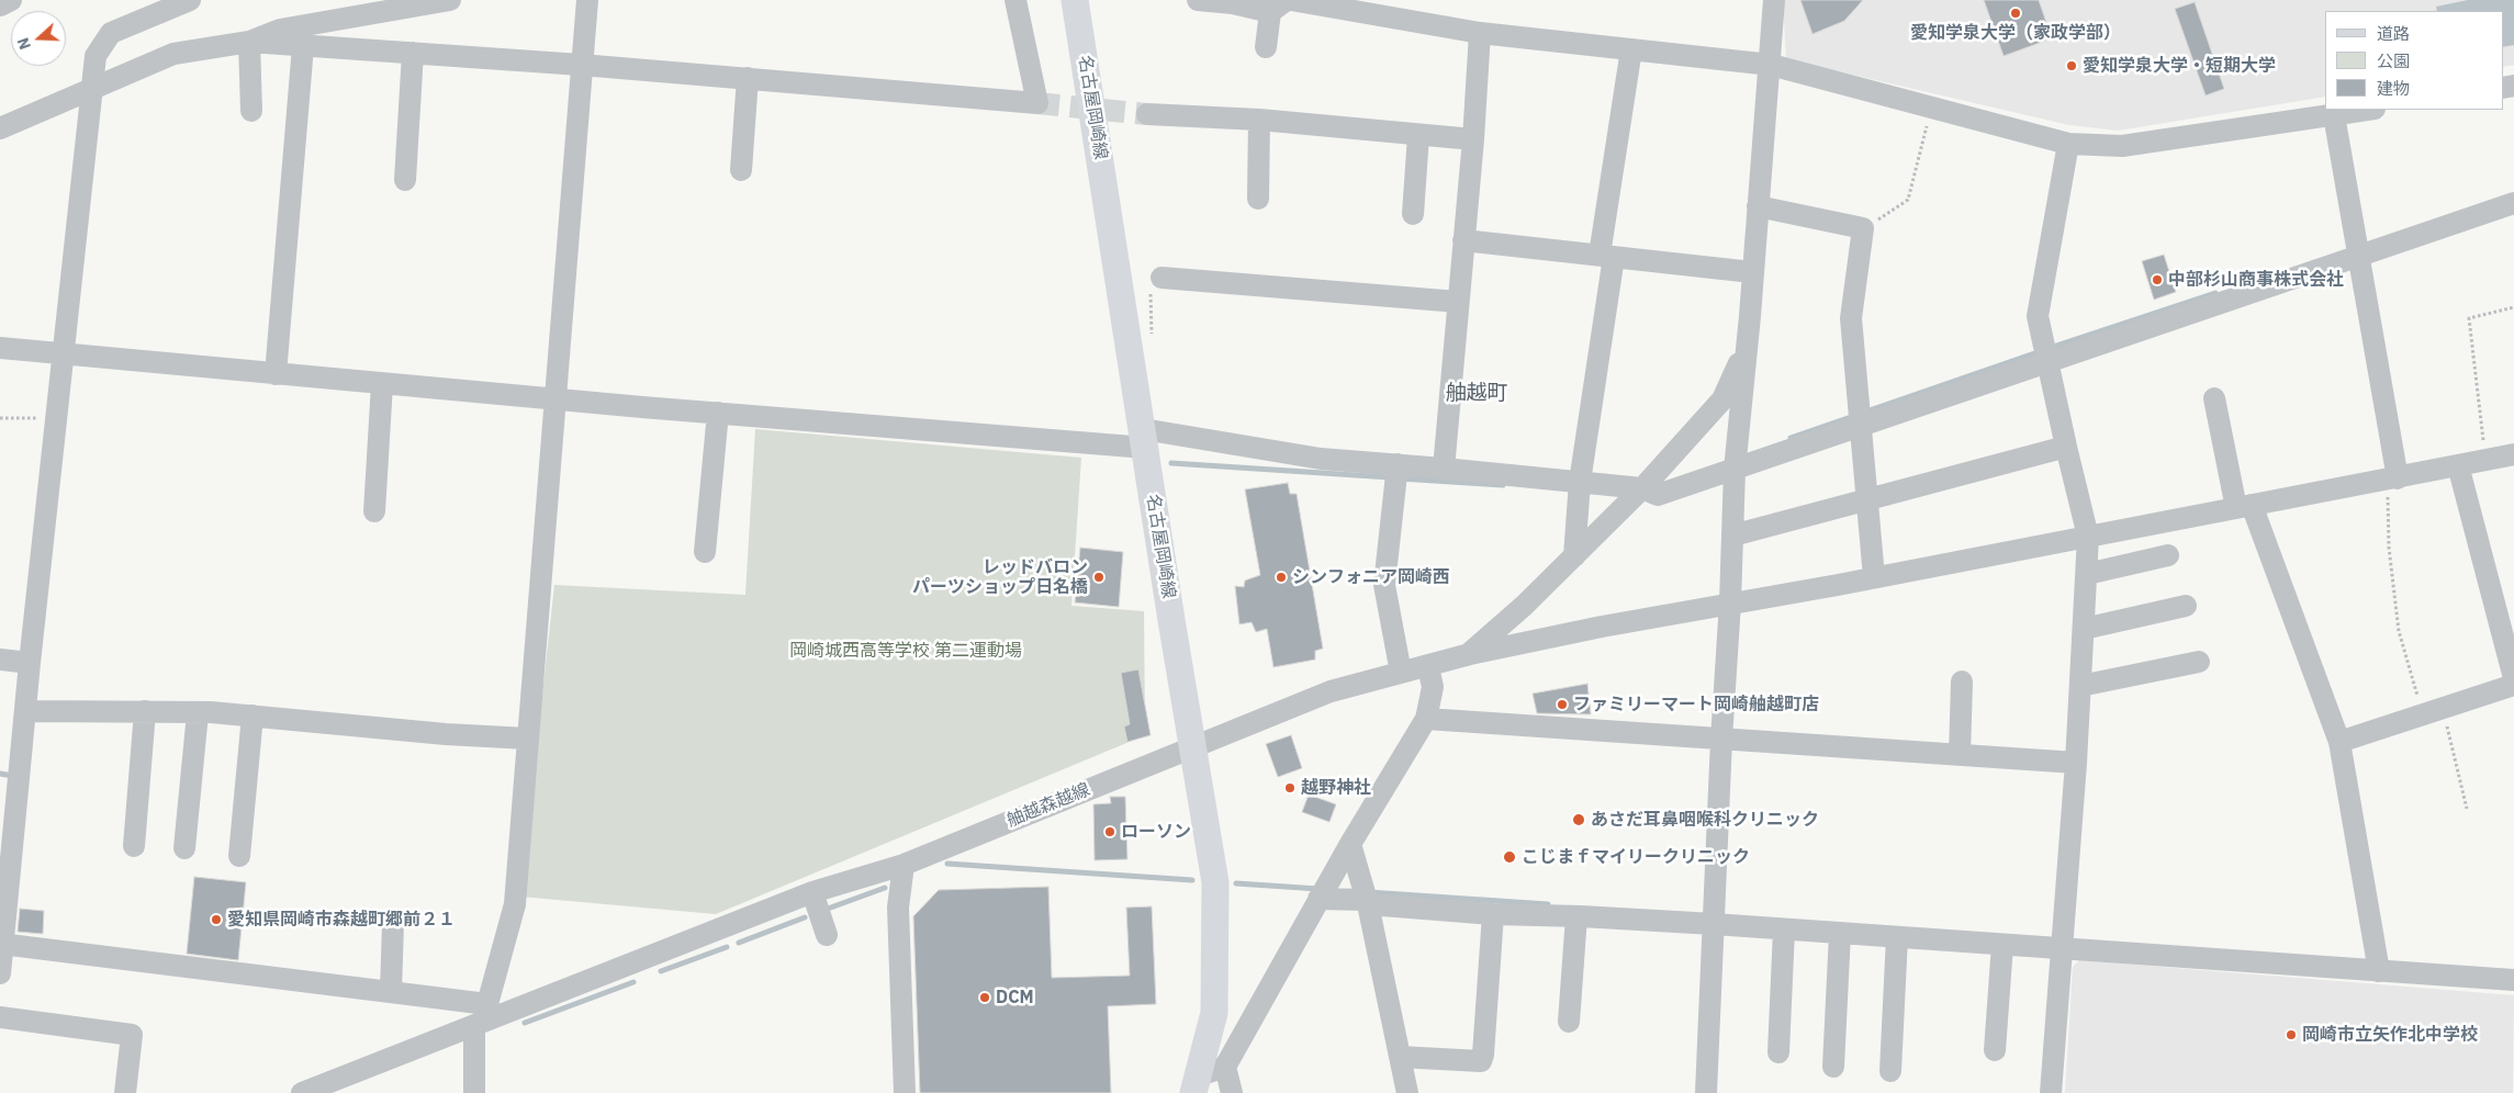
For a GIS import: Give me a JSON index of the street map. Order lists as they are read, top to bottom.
{
  "streets": {
    "main road": ["名古屋岡崎線"],
    "street": ["舳越森越線"]
  },
  "crossings": [
    ["名古屋岡崎線", "舳越森越線"]
  ],
  "districts": ["舳越町"],
  "parks": ["岡崎城西高等学校 第二運動場"],
  "places": [
    "愛知学泉大学（家政学部）",
    "愛知学泉大学・短期大学",
    "中部杉山商事株式会社",
    "レッドバロン パーツショップ日名橋",
    "シンフォニア岡崎西",
    "ファミリーマート岡崎舳越町店",
    "越野神社",
    "あさだ耳鼻咽喉科クリニック",
    "ローソン",
    "こじまｆマイリークリニック",
    "愛知県岡崎市森越町郷前２１",
    "DCM",
    "岡崎市立矢作北中学校"
  ],
  "legend": ["道路", "公園", "建物"],
  "north": "left"
}
